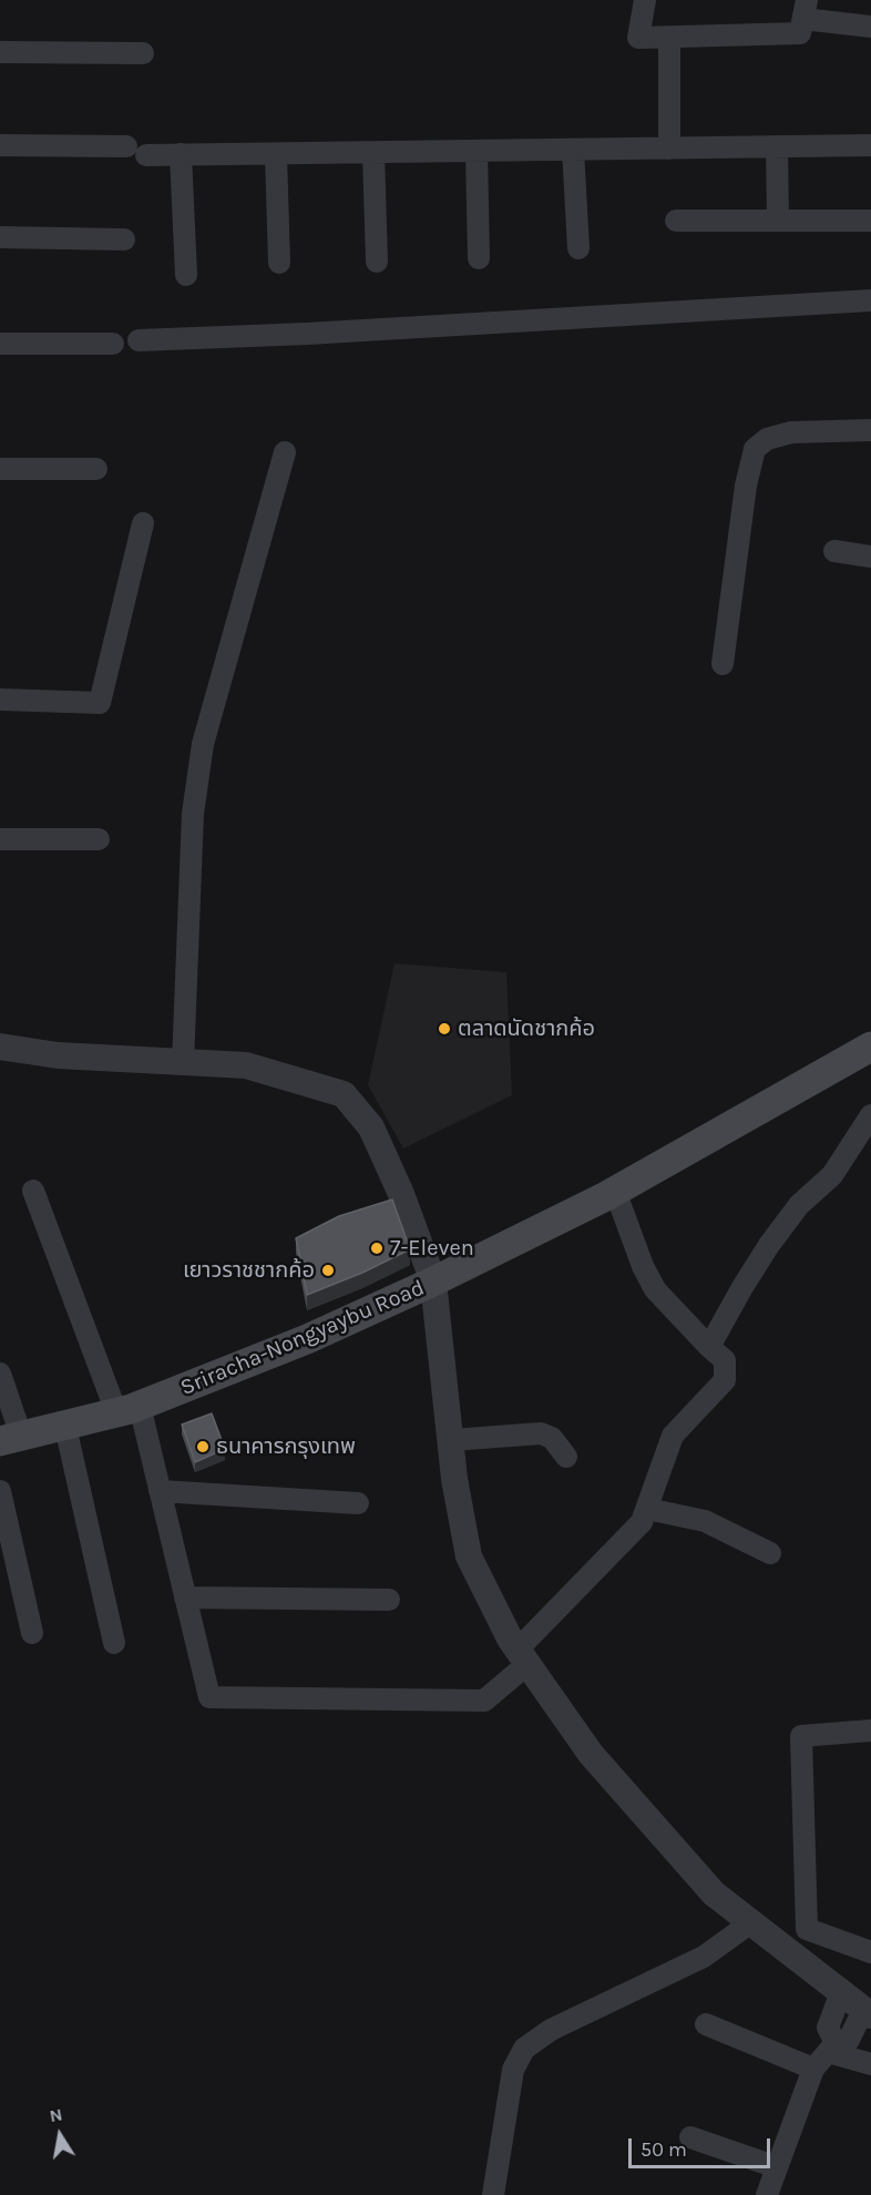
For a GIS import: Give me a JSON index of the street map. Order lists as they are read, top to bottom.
{
  "streets": {
    "main road": ["Sriracha-Nongyaybu Road"]
  },
  "places": [
    "ตลาดนัดชากค้อ",
    "7-Eleven",
    "เยาวราชชากค้อ",
    "ธนาคารกรุงเทพ"
  ],
  "scale_bar": "50 m",
  "north": "top"
}
